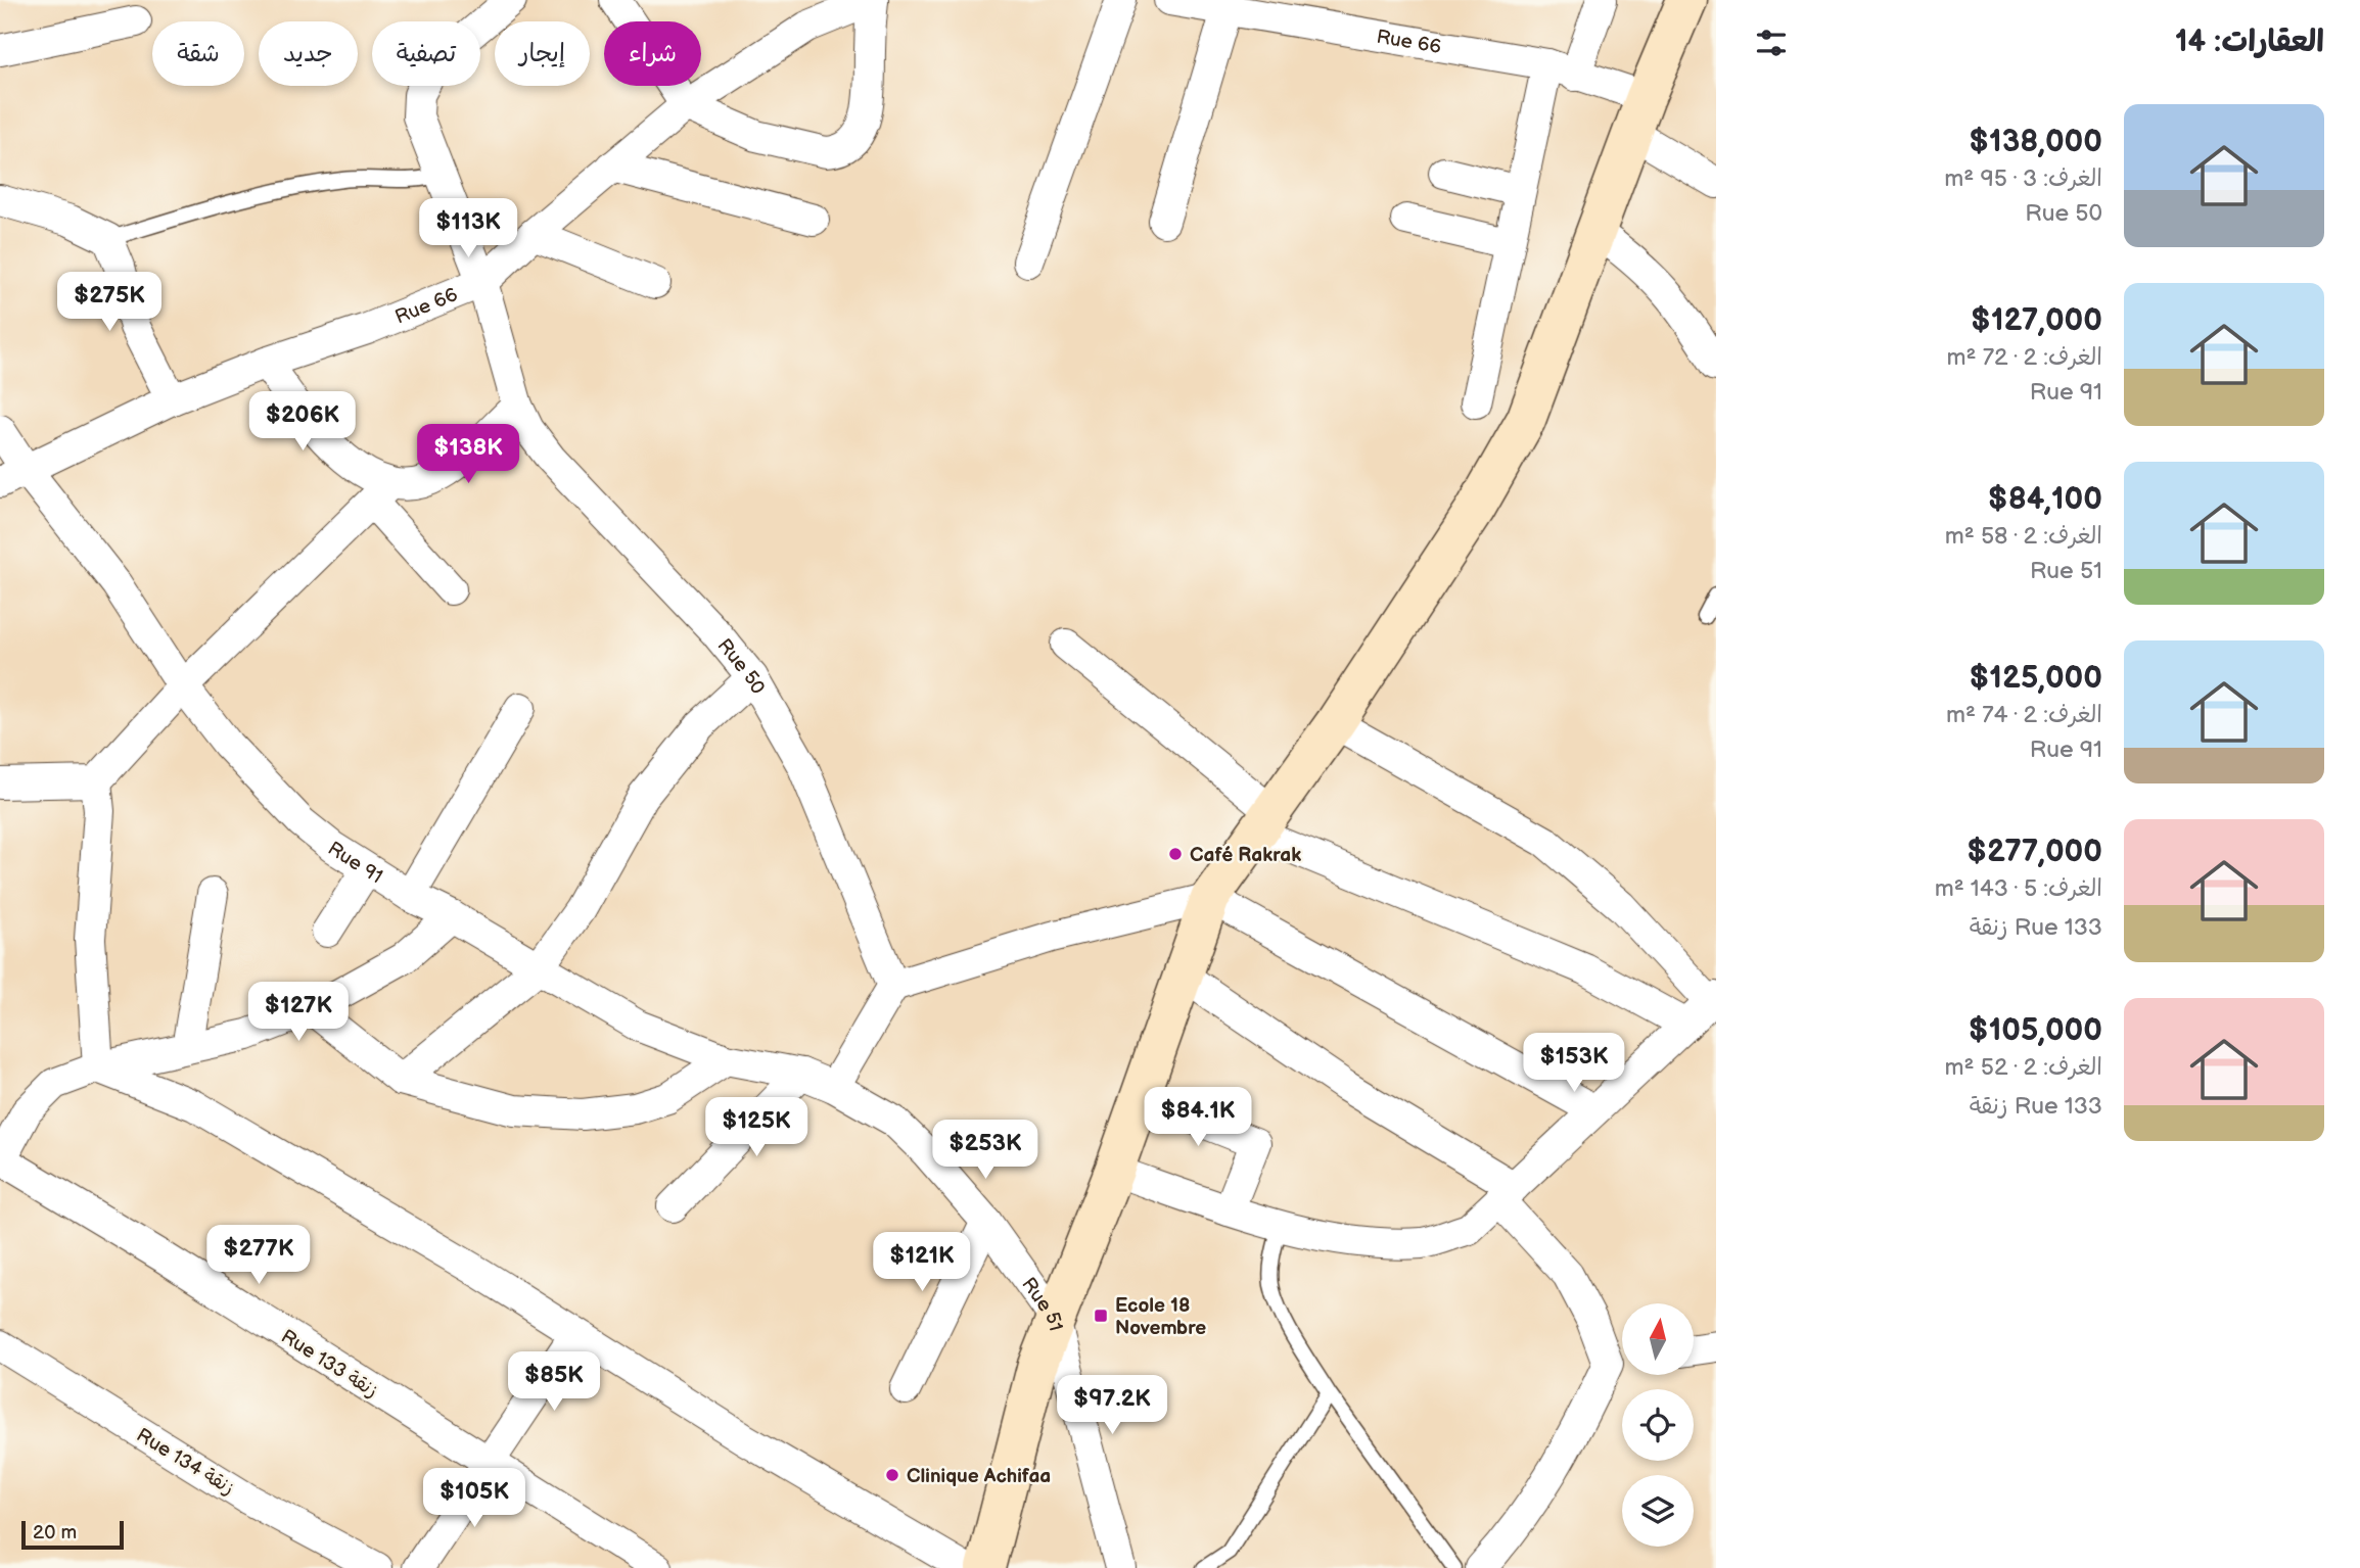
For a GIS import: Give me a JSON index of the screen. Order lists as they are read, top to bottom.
{
  "streets": {
    "street": [
      "Rue 66",
      "Rue 50",
      "Rue 91",
      "Rue 51",
      "Rue 133 زنقة",
      "Rue 134 زنقة"
    ]
  },
  "crossings": [
    ["Rue 66", "Rue 50"],
    ["Rue 66", "Rue 91"],
    ["Rue 91", "Rue 51"]
  ],
  "places": {
    "other": ["Café Rakrak", "Clinique Achifaa"],
    "transit": ["Ecole 18 Novembre"]
  },
  "scale_bar": "20 m",
  "north": "top",
  "page": {
    "heading": "العقارات: 14",
    "chip": [
      "شراء",
      "إيجار",
      "تصفية",
      "جديد",
      "شقة"
    ],
    "list": [
      {
        "name": "$138,000",
        "note": "الغرف: 3 · 95 m² · Rue 50"
      },
      {
        "name": "$127,000",
        "note": "الغرف: 2 · 72 m² · Rue 91"
      },
      {
        "name": "$84,100",
        "note": "الغرف: 2 · 58 m² · Rue 51"
      },
      {
        "name": "$125,000",
        "note": "الغرف: 2 · 74 m² · Rue 91"
      },
      {
        "name": "$277,000",
        "note": "الغرف: 5 · 143 m² · Rue 133 زنقة"
      },
      {
        "name": "$105,000",
        "note": "الغرف: 2 · 52 m² · Rue 133 زنقة"
      }
    ],
    "price": [
      "$113K",
      "$275K",
      "$206K",
      "$138K",
      "$127K",
      "$153K",
      "$84.1K",
      "$125K",
      "$253K",
      "$277K",
      "$121K",
      "$85K",
      "$97.2K",
      "$105K"
    ],
    "scale": "20 m"
  }
}
